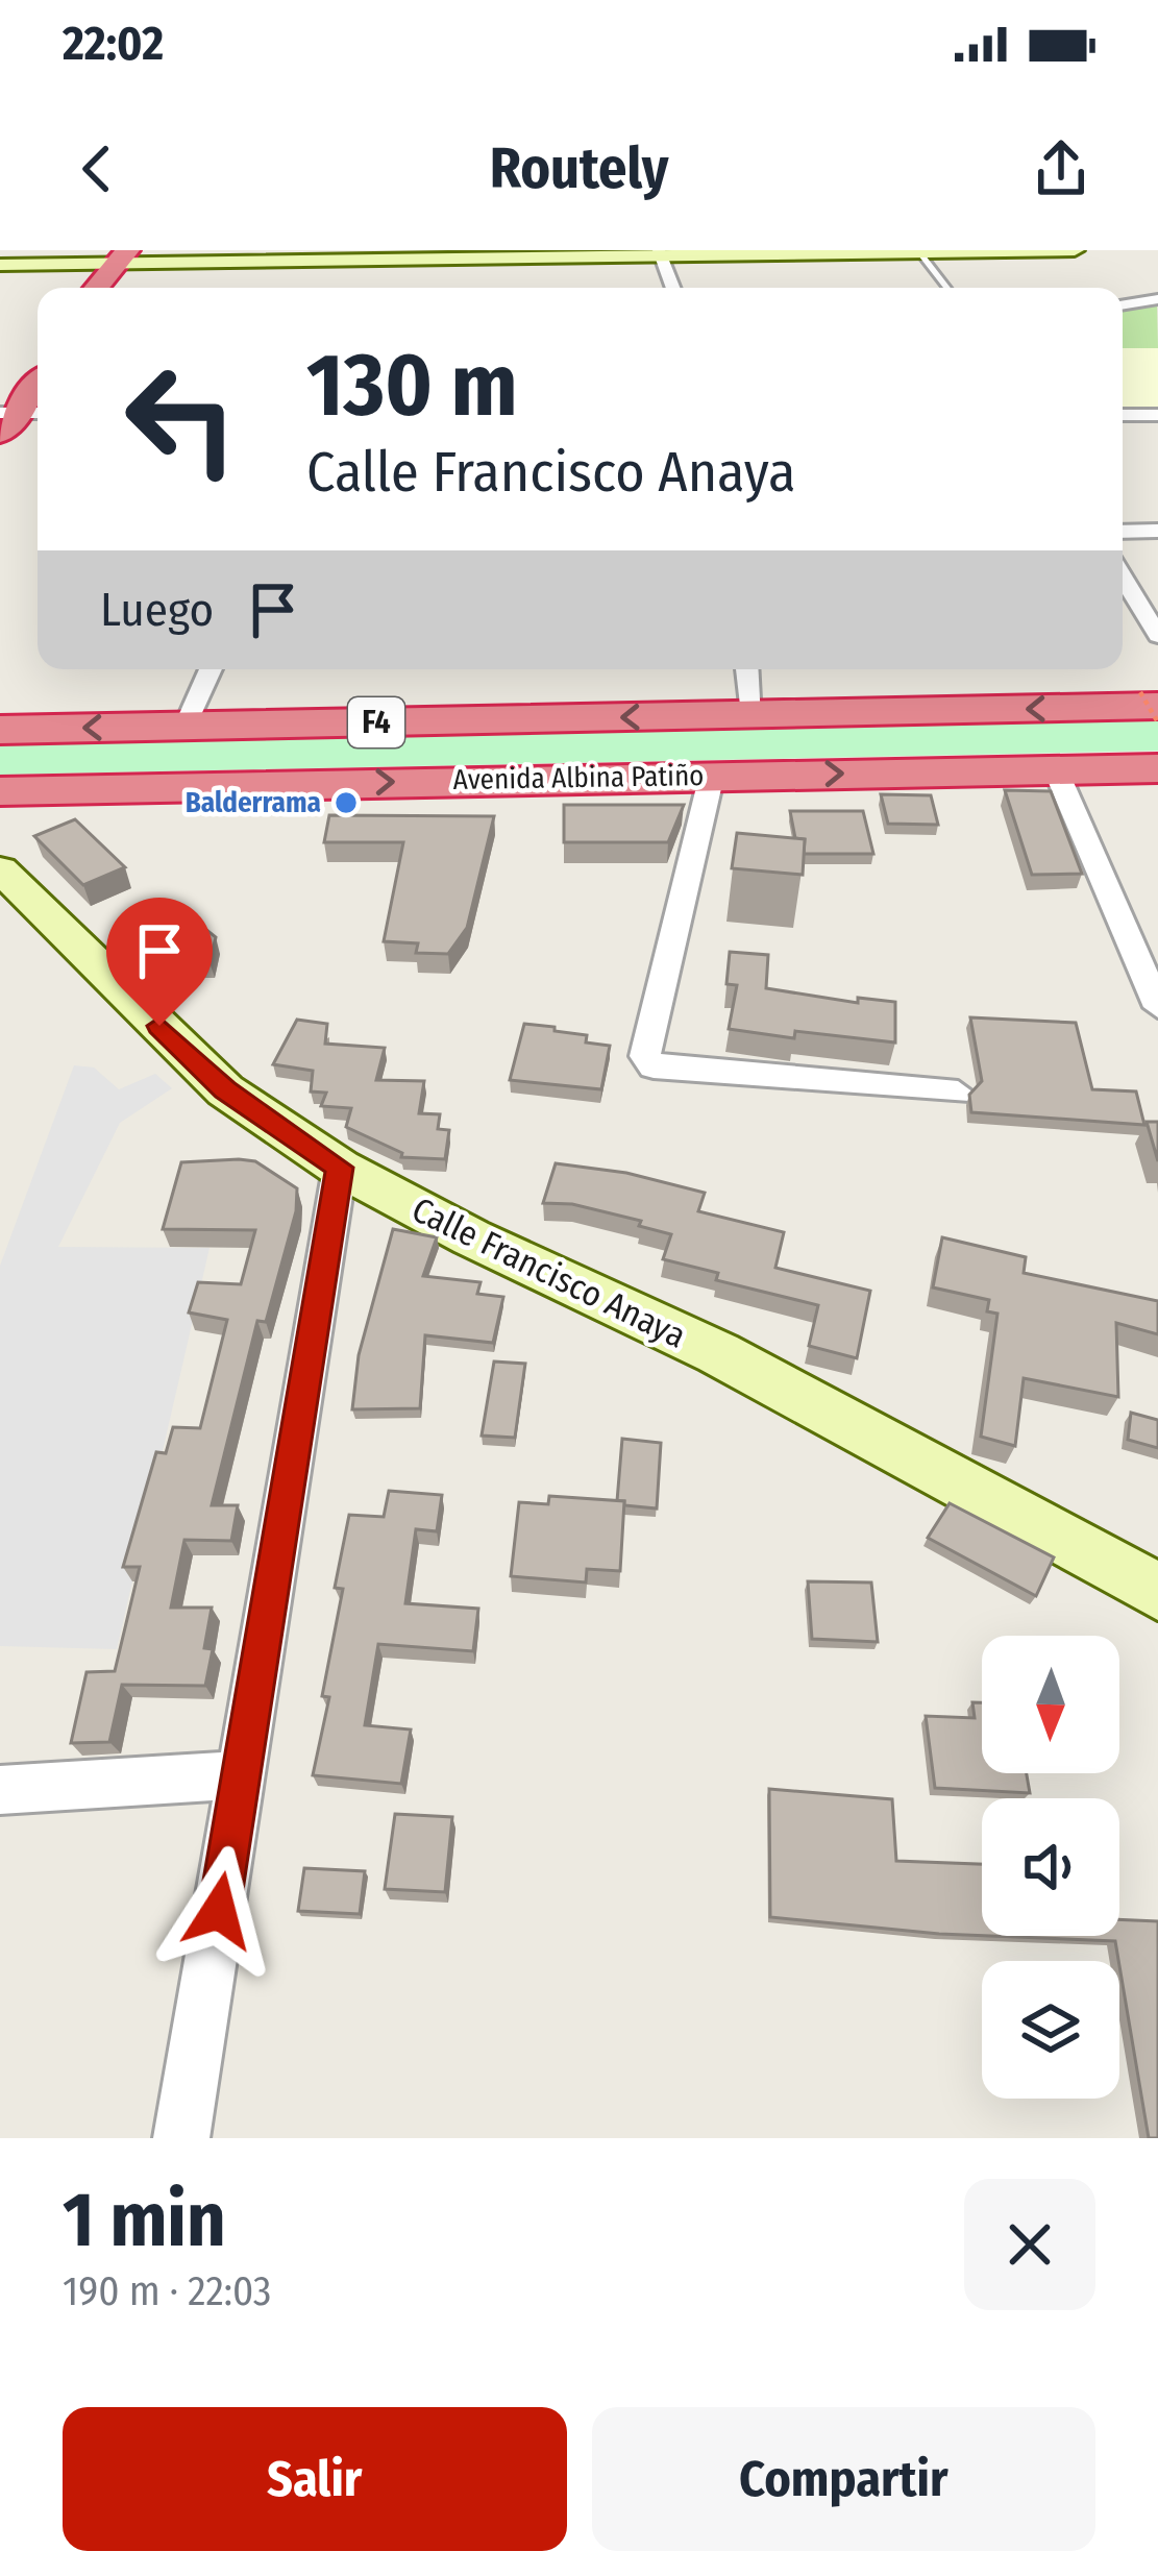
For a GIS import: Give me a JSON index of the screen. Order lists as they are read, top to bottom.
{
  "streets": {
    "highway": ["F4", "Avenida Albina Patiño"],
    "main road": ["Calle Francisco Anaya"]
  },
  "places": ["Balderrama"],
  "north": "bottom",
  "page": {
    "status": "22:02",
    "header": "Routely",
    "turn": ["130 m", "Calle Francisco Anaya"],
    "then": "Luego",
    "heading": ["1 min", "190 m · 22:03"],
    "buttons": ["Salir", "Compartir"]
  }
}
